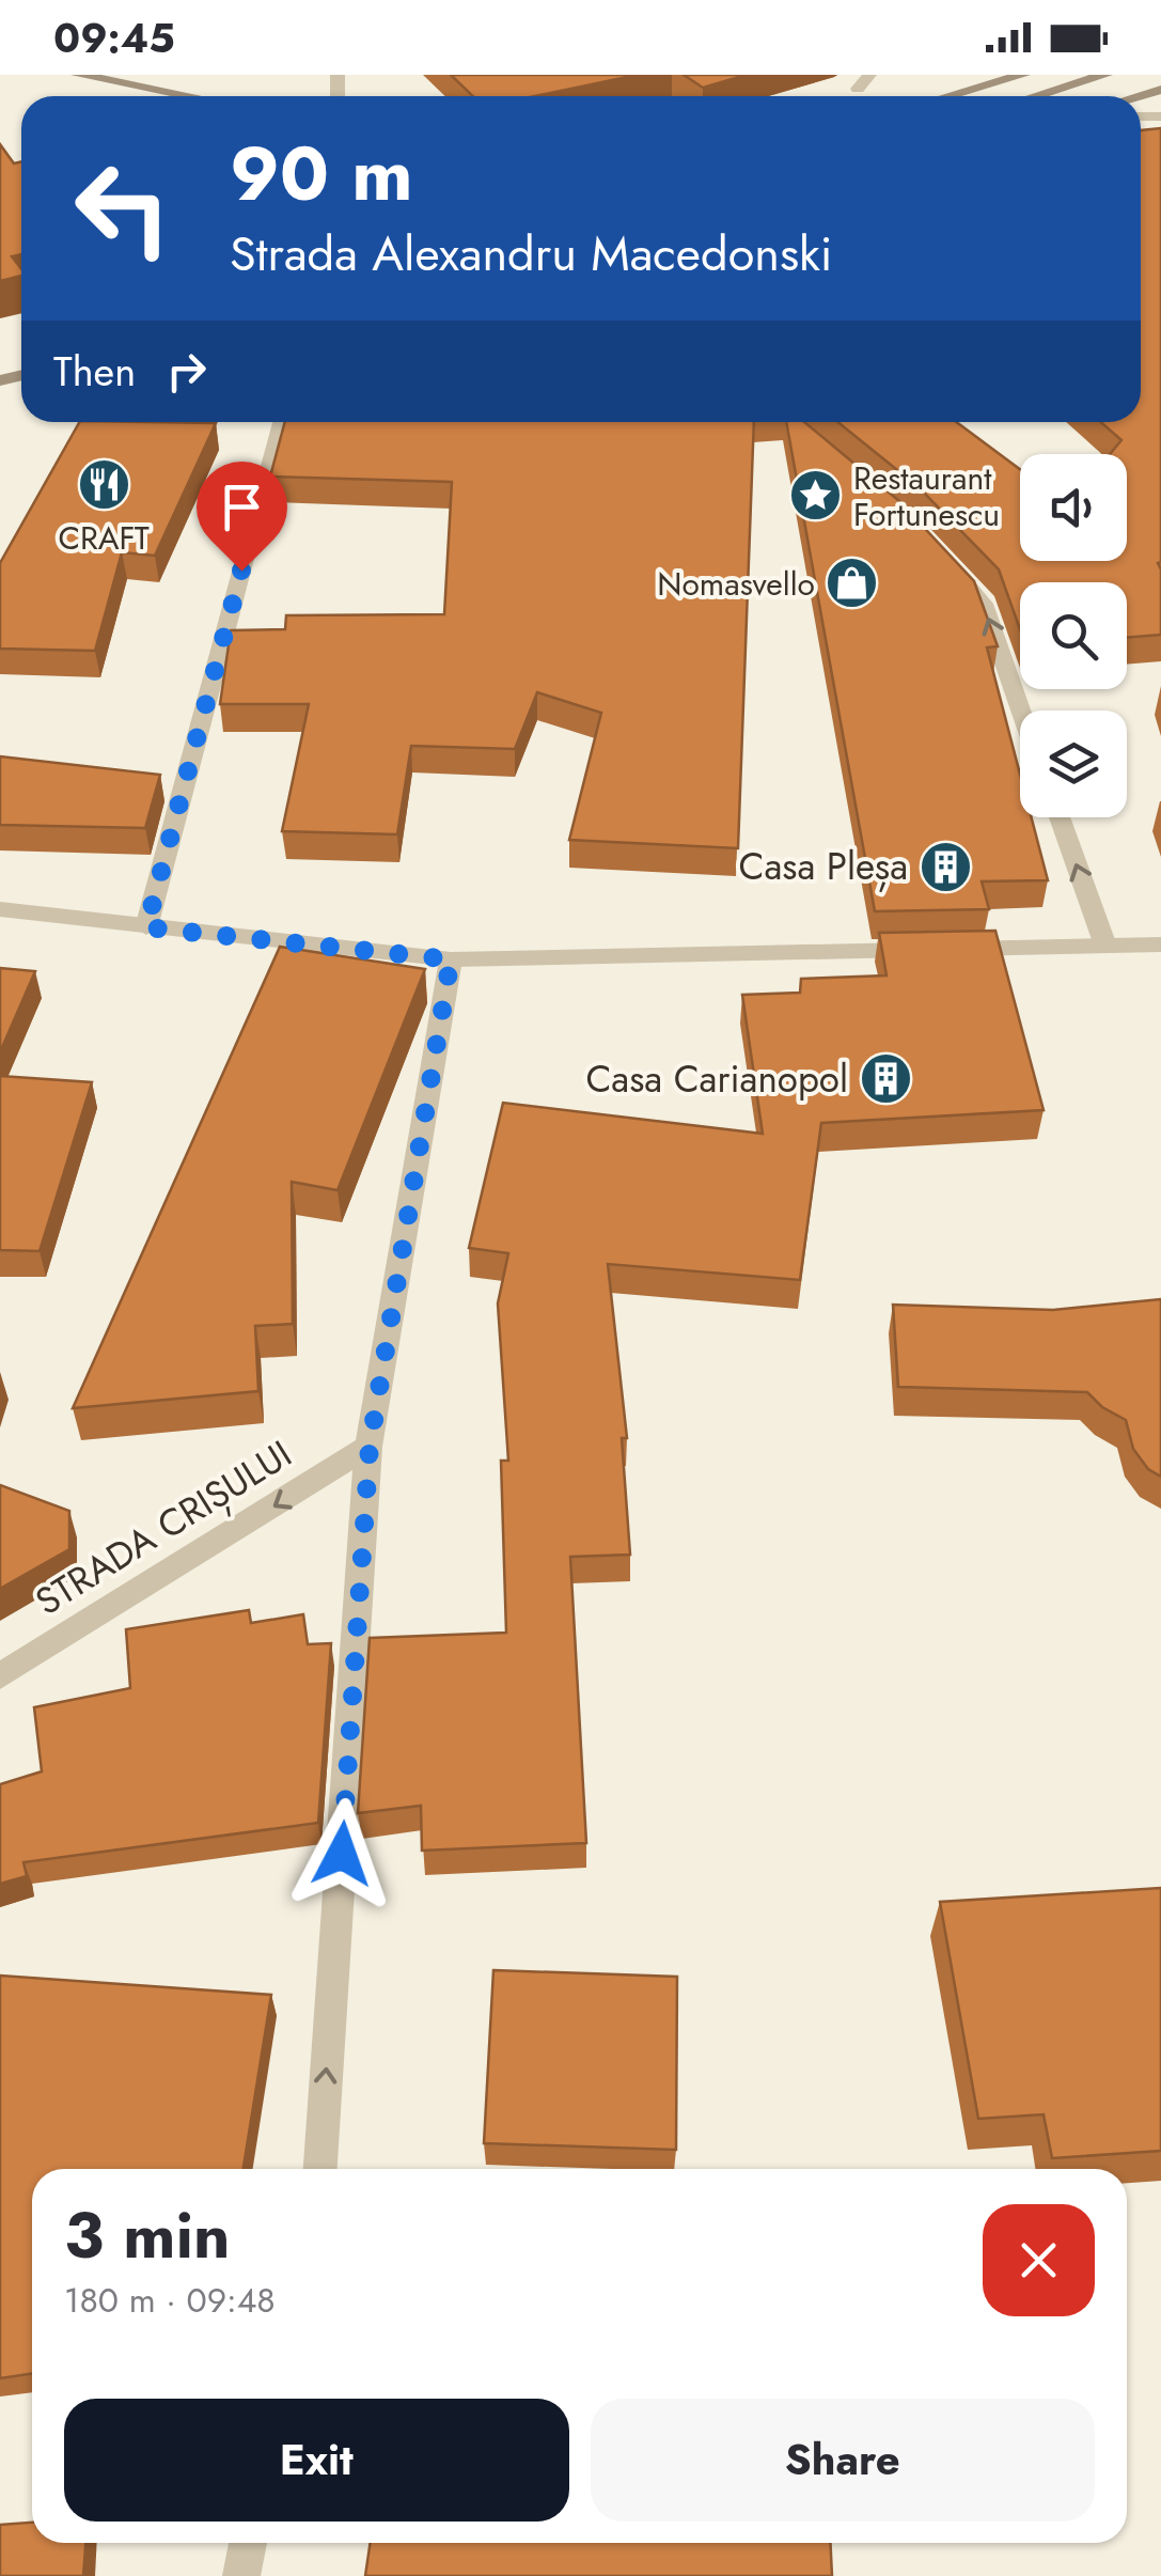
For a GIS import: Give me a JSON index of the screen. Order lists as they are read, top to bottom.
{
  "streets": {
    "street": ["STRADA CRIȘULUI"]
  },
  "one_way": ["STRADA CRIȘULUI"],
  "places": {
    "restaurant": ["CRAFT"],
    "place": ["Restaurant Fortunescu"],
    "shop": ["Nomasvello"],
    "building": ["Casa Pleșa", "Casa Carianopol"]
  },
  "page": {
    "status": "09:45",
    "turn": ["90 m", "Strada Alexandru Macedonski"],
    "then": "Then",
    "heading": ["3 min", "180 m · 09:48"],
    "buttons": ["Exit", "Share"]
  }
}
